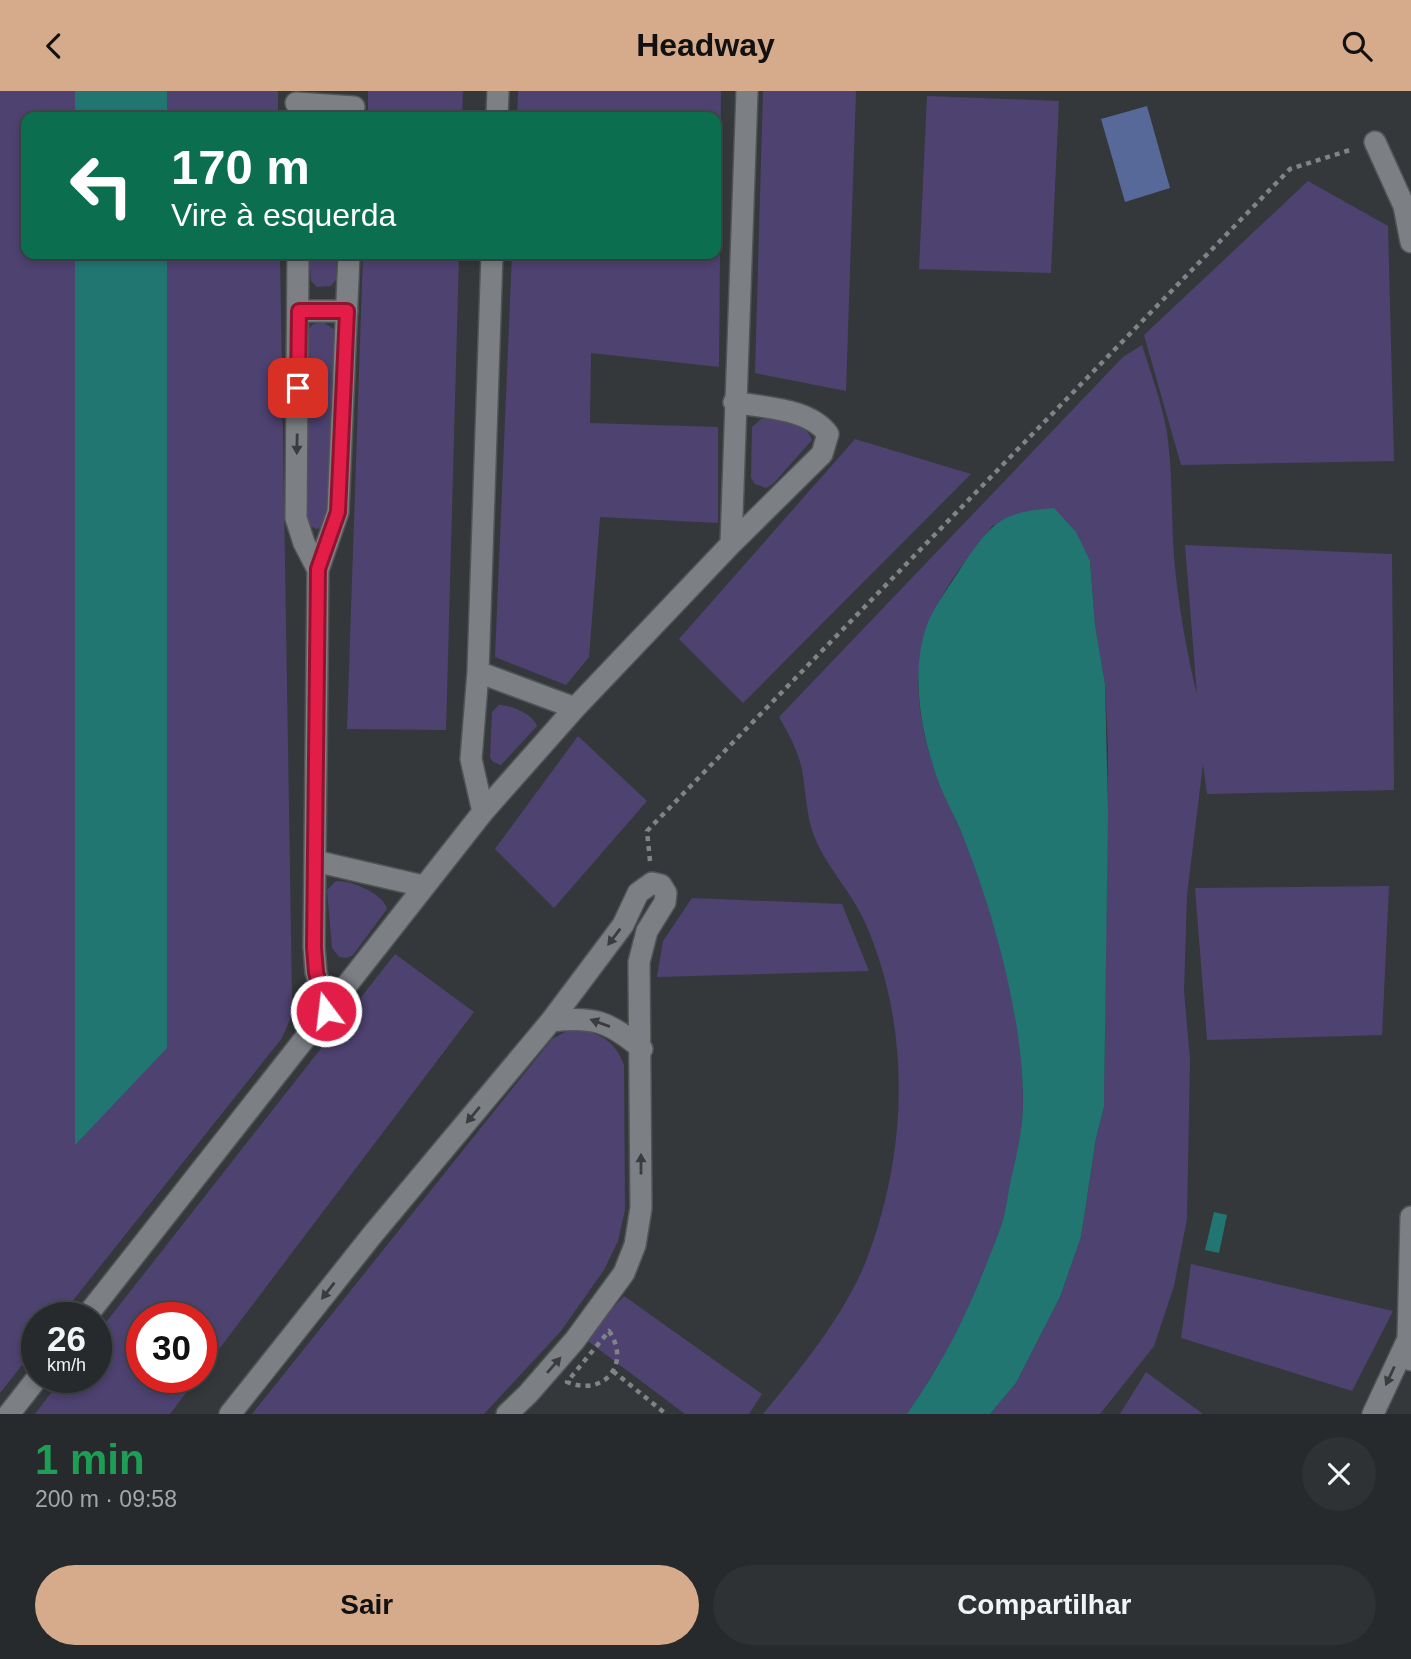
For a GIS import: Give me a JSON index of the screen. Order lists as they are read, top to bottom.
{
  "page": {
    "header": "Headway",
    "turn": ["170 m", "Vire à esquerda"],
    "speed": "26 km/h",
    "limit": "30",
    "heading": ["1 min", "200 m · 09:58"],
    "buttons": ["Sair", "Compartilhar"]
  }
}
